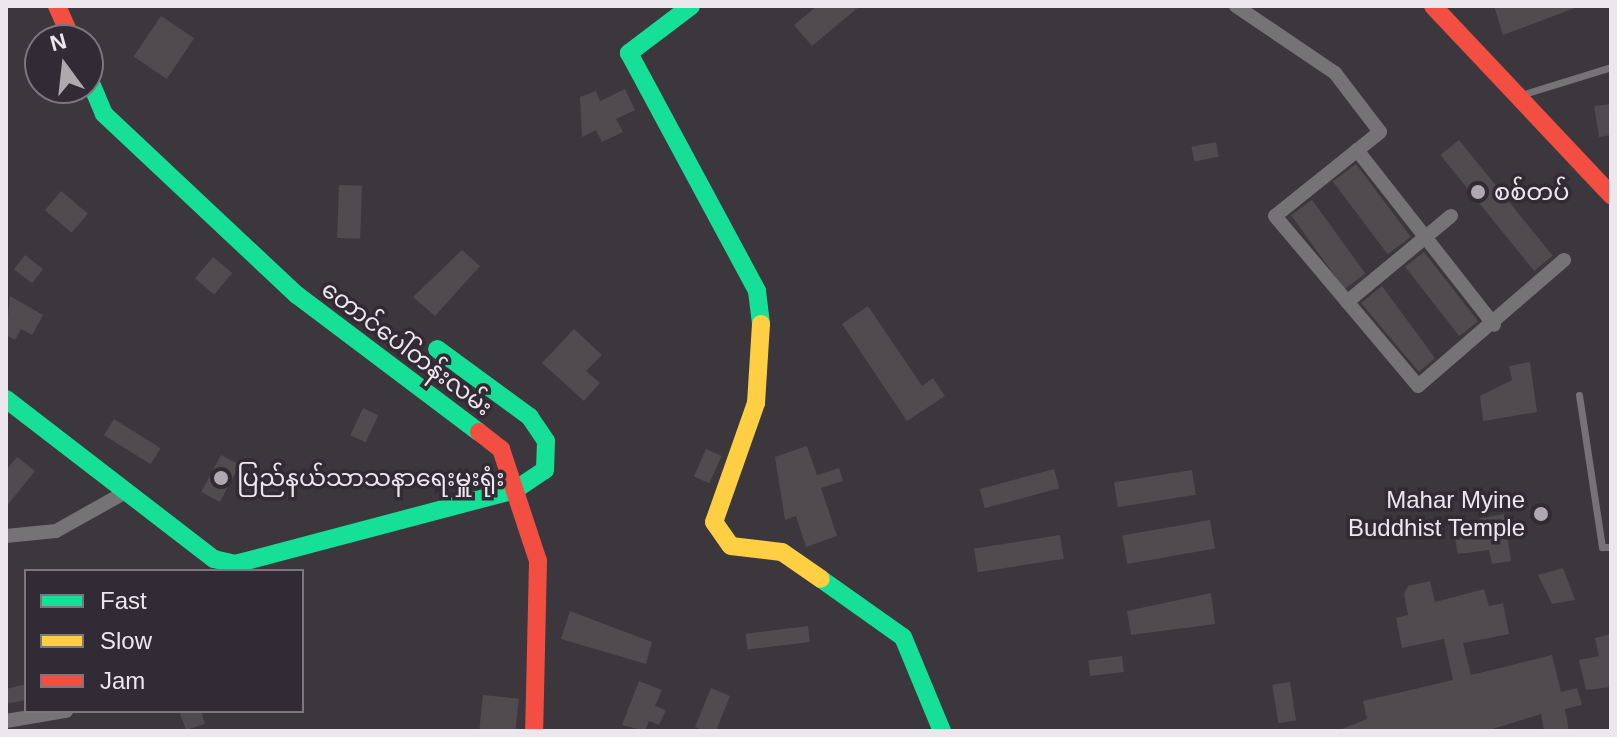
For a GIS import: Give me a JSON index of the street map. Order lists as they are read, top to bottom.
{
  "streets": {
    "main road": ["တောင်ပေါ်တန်းလမ်း"]
  },
  "places": ["စစ်တပ်", "ပြည်နယ်သာသနာရေးမှူးရုံး", "Mahar Myine Buddhist Temple"],
  "legend": ["Fast", "Slow", "Jam"],
  "north": "top"
}
